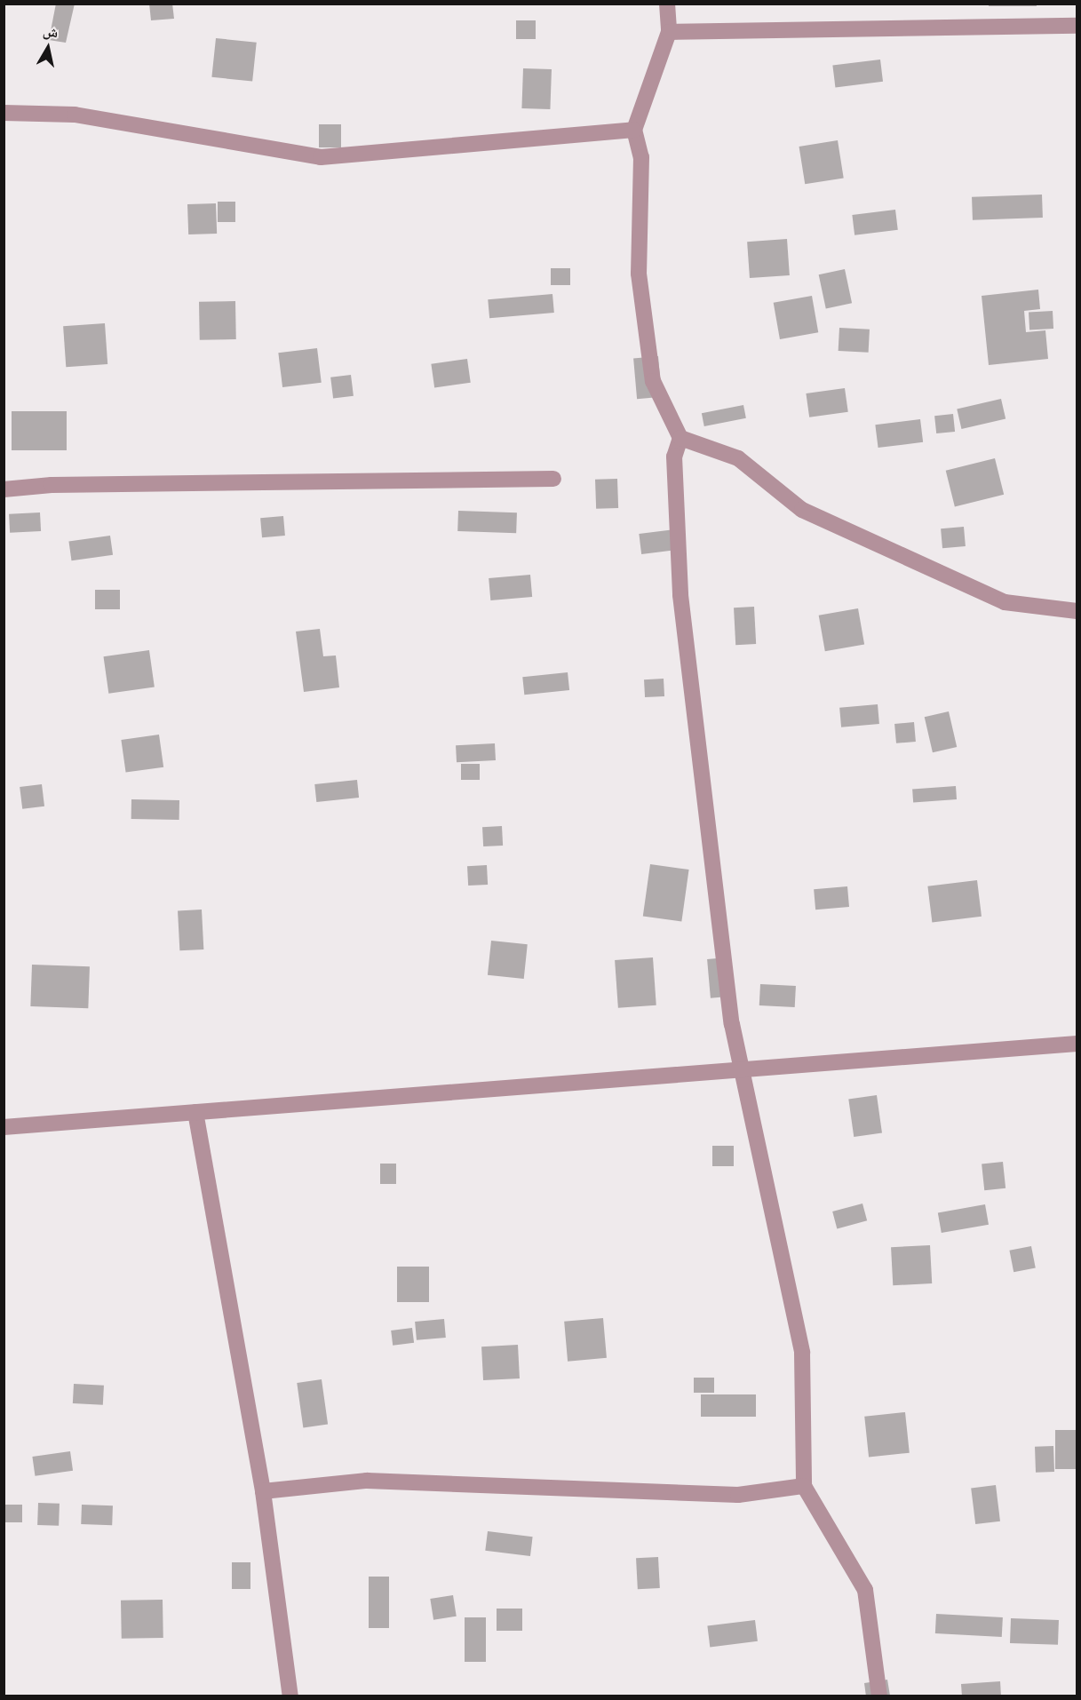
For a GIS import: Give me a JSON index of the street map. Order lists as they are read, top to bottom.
{
  "north": "top"
}
